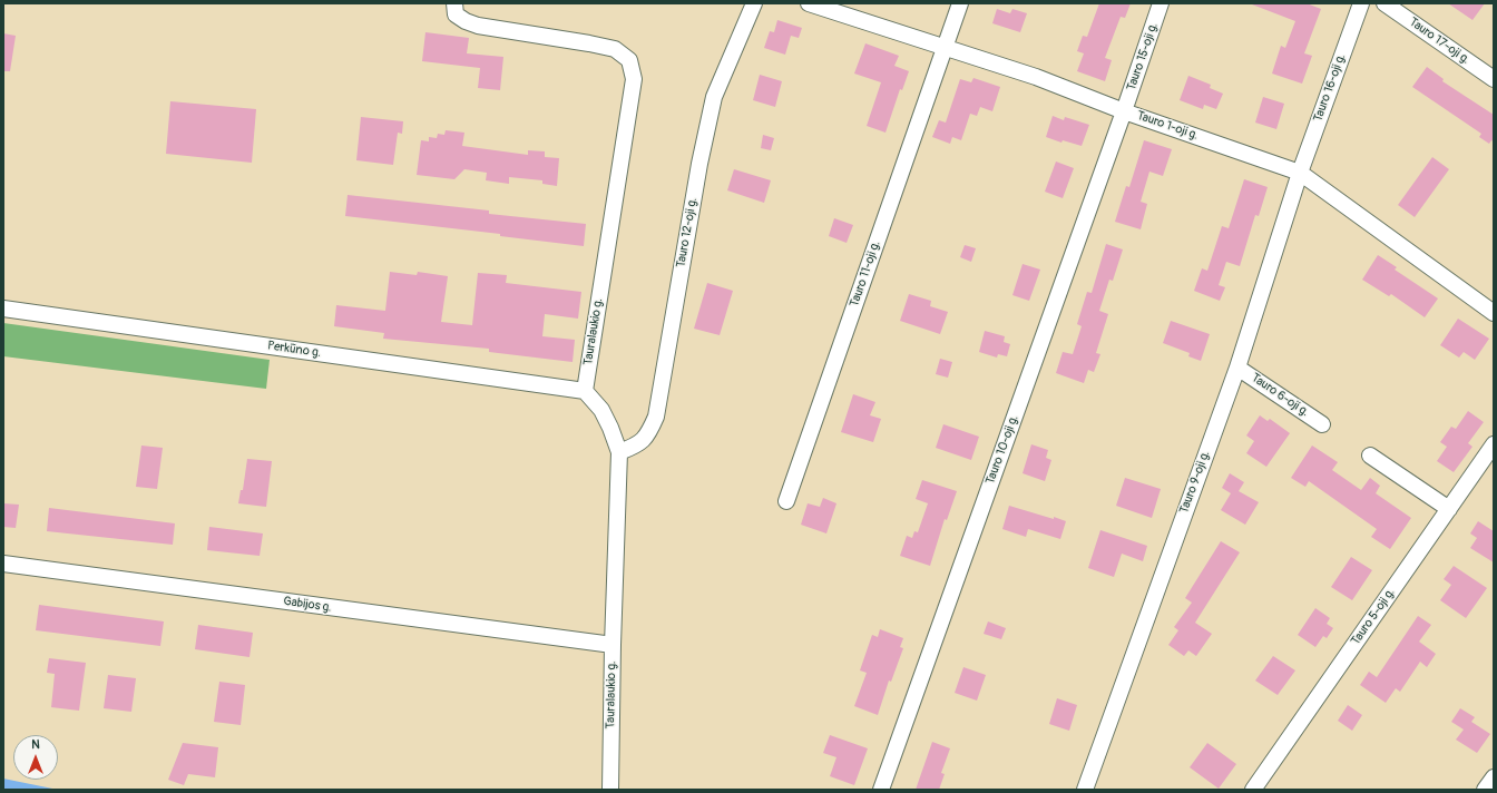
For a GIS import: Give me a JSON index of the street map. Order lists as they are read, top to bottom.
{
  "streets": {
    "street": [
      "Tauro 17-oji g.",
      "Tauro 15-oji g.",
      "Tauro 16-oji g.",
      "Tauro 1-oji g.",
      "Tauro 12-oji g.",
      "Tauro 11-oji g.",
      "Tauralaukio g.",
      "Perkūno g.",
      "Tauro 6-oji g.",
      "Tauro 10-oji g.",
      "Tauro 9-oji g.",
      "Gabijos g.",
      "Tauro 5-oji g."
    ]
  },
  "crossings": [
    ["Tauro 15-oji g.", "Tauro 1-oji g."],
    ["Tauro 15-oji g.", "Tauro 10-oji g."],
    ["Tauro 16-oji g.", "Tauro 1-oji g."],
    ["Tauro 16-oji g.", "Tauro 9-oji g."],
    ["Tauro 1-oji g.", "Tauro 11-oji g."],
    ["Tauro 1-oji g.", "Tauro 10-oji g."],
    ["Tauro 1-oji g.", "Tauro 9-oji g."],
    ["Tauro 12-oji g.", "Tauralaukio g."],
    ["Tauralaukio g.", "Perkūno g."],
    ["Tauralaukio g.", "Gabijos g."],
    ["Tauro 6-oji g.", "Tauro 9-oji g."]
  ],
  "north": "top"
}
